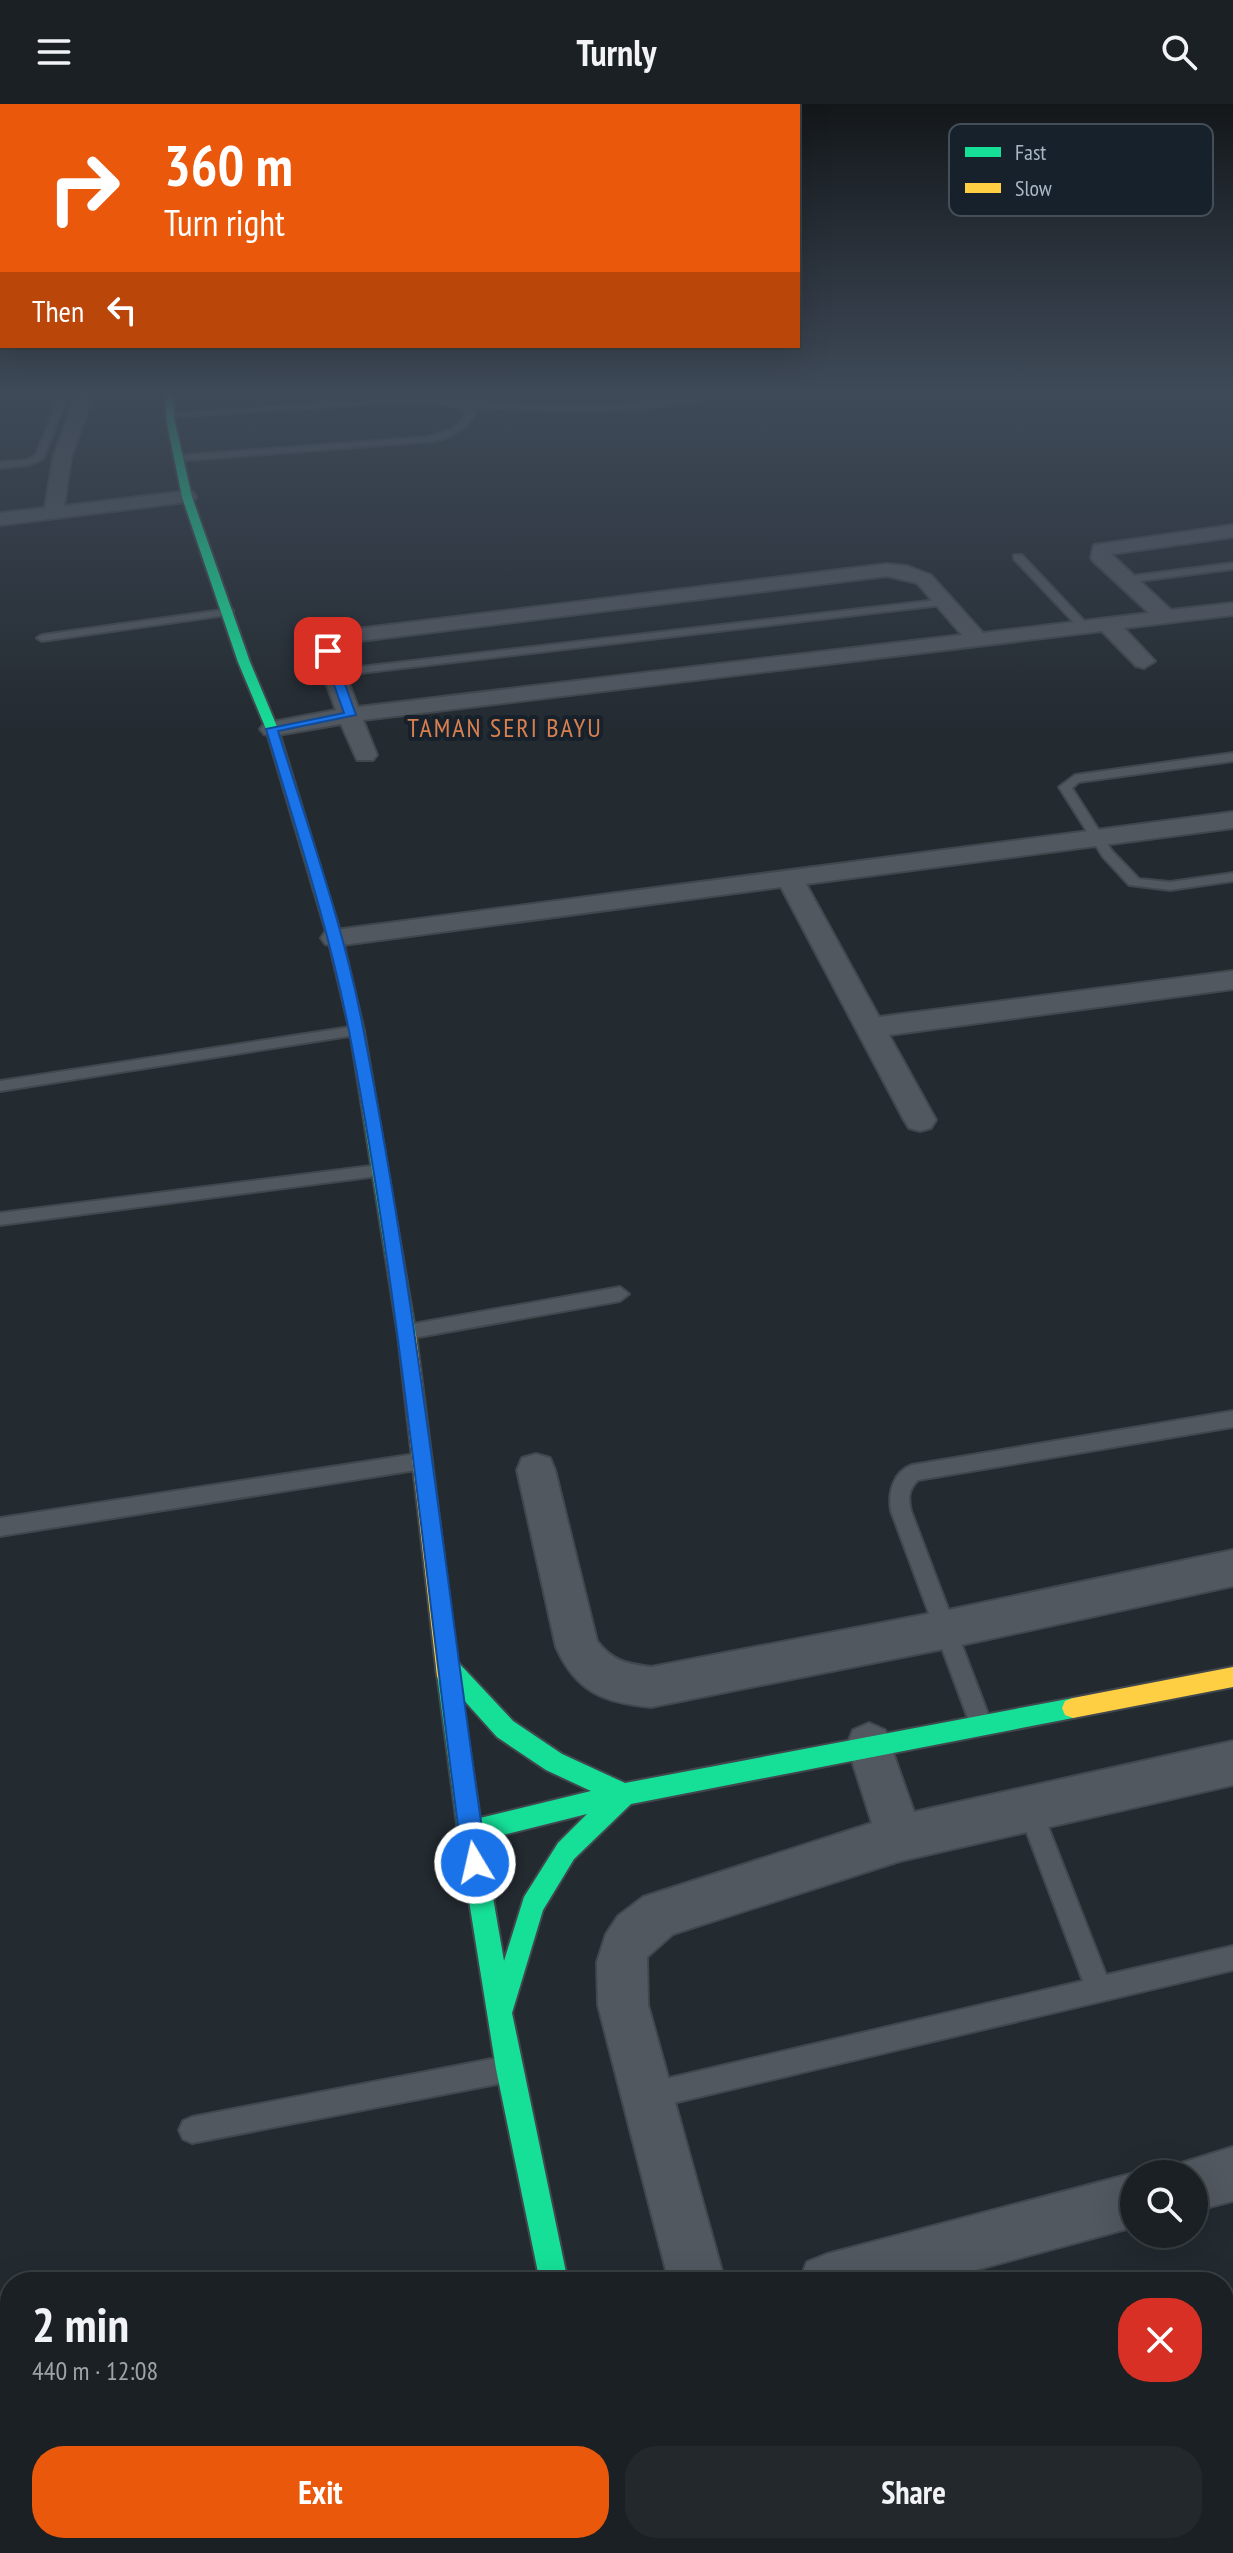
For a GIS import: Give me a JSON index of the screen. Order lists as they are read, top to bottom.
{
  "districts": ["TAMAN SERI BAYU"],
  "legend": ["Fast", "Slow"],
  "page": {
    "header": "Turnly",
    "turn": ["360 m", "Turn right"],
    "then": "Then",
    "heading": ["2 min", "440 m · 12:08"],
    "buttons": ["Exit", "Share"]
  }
}
